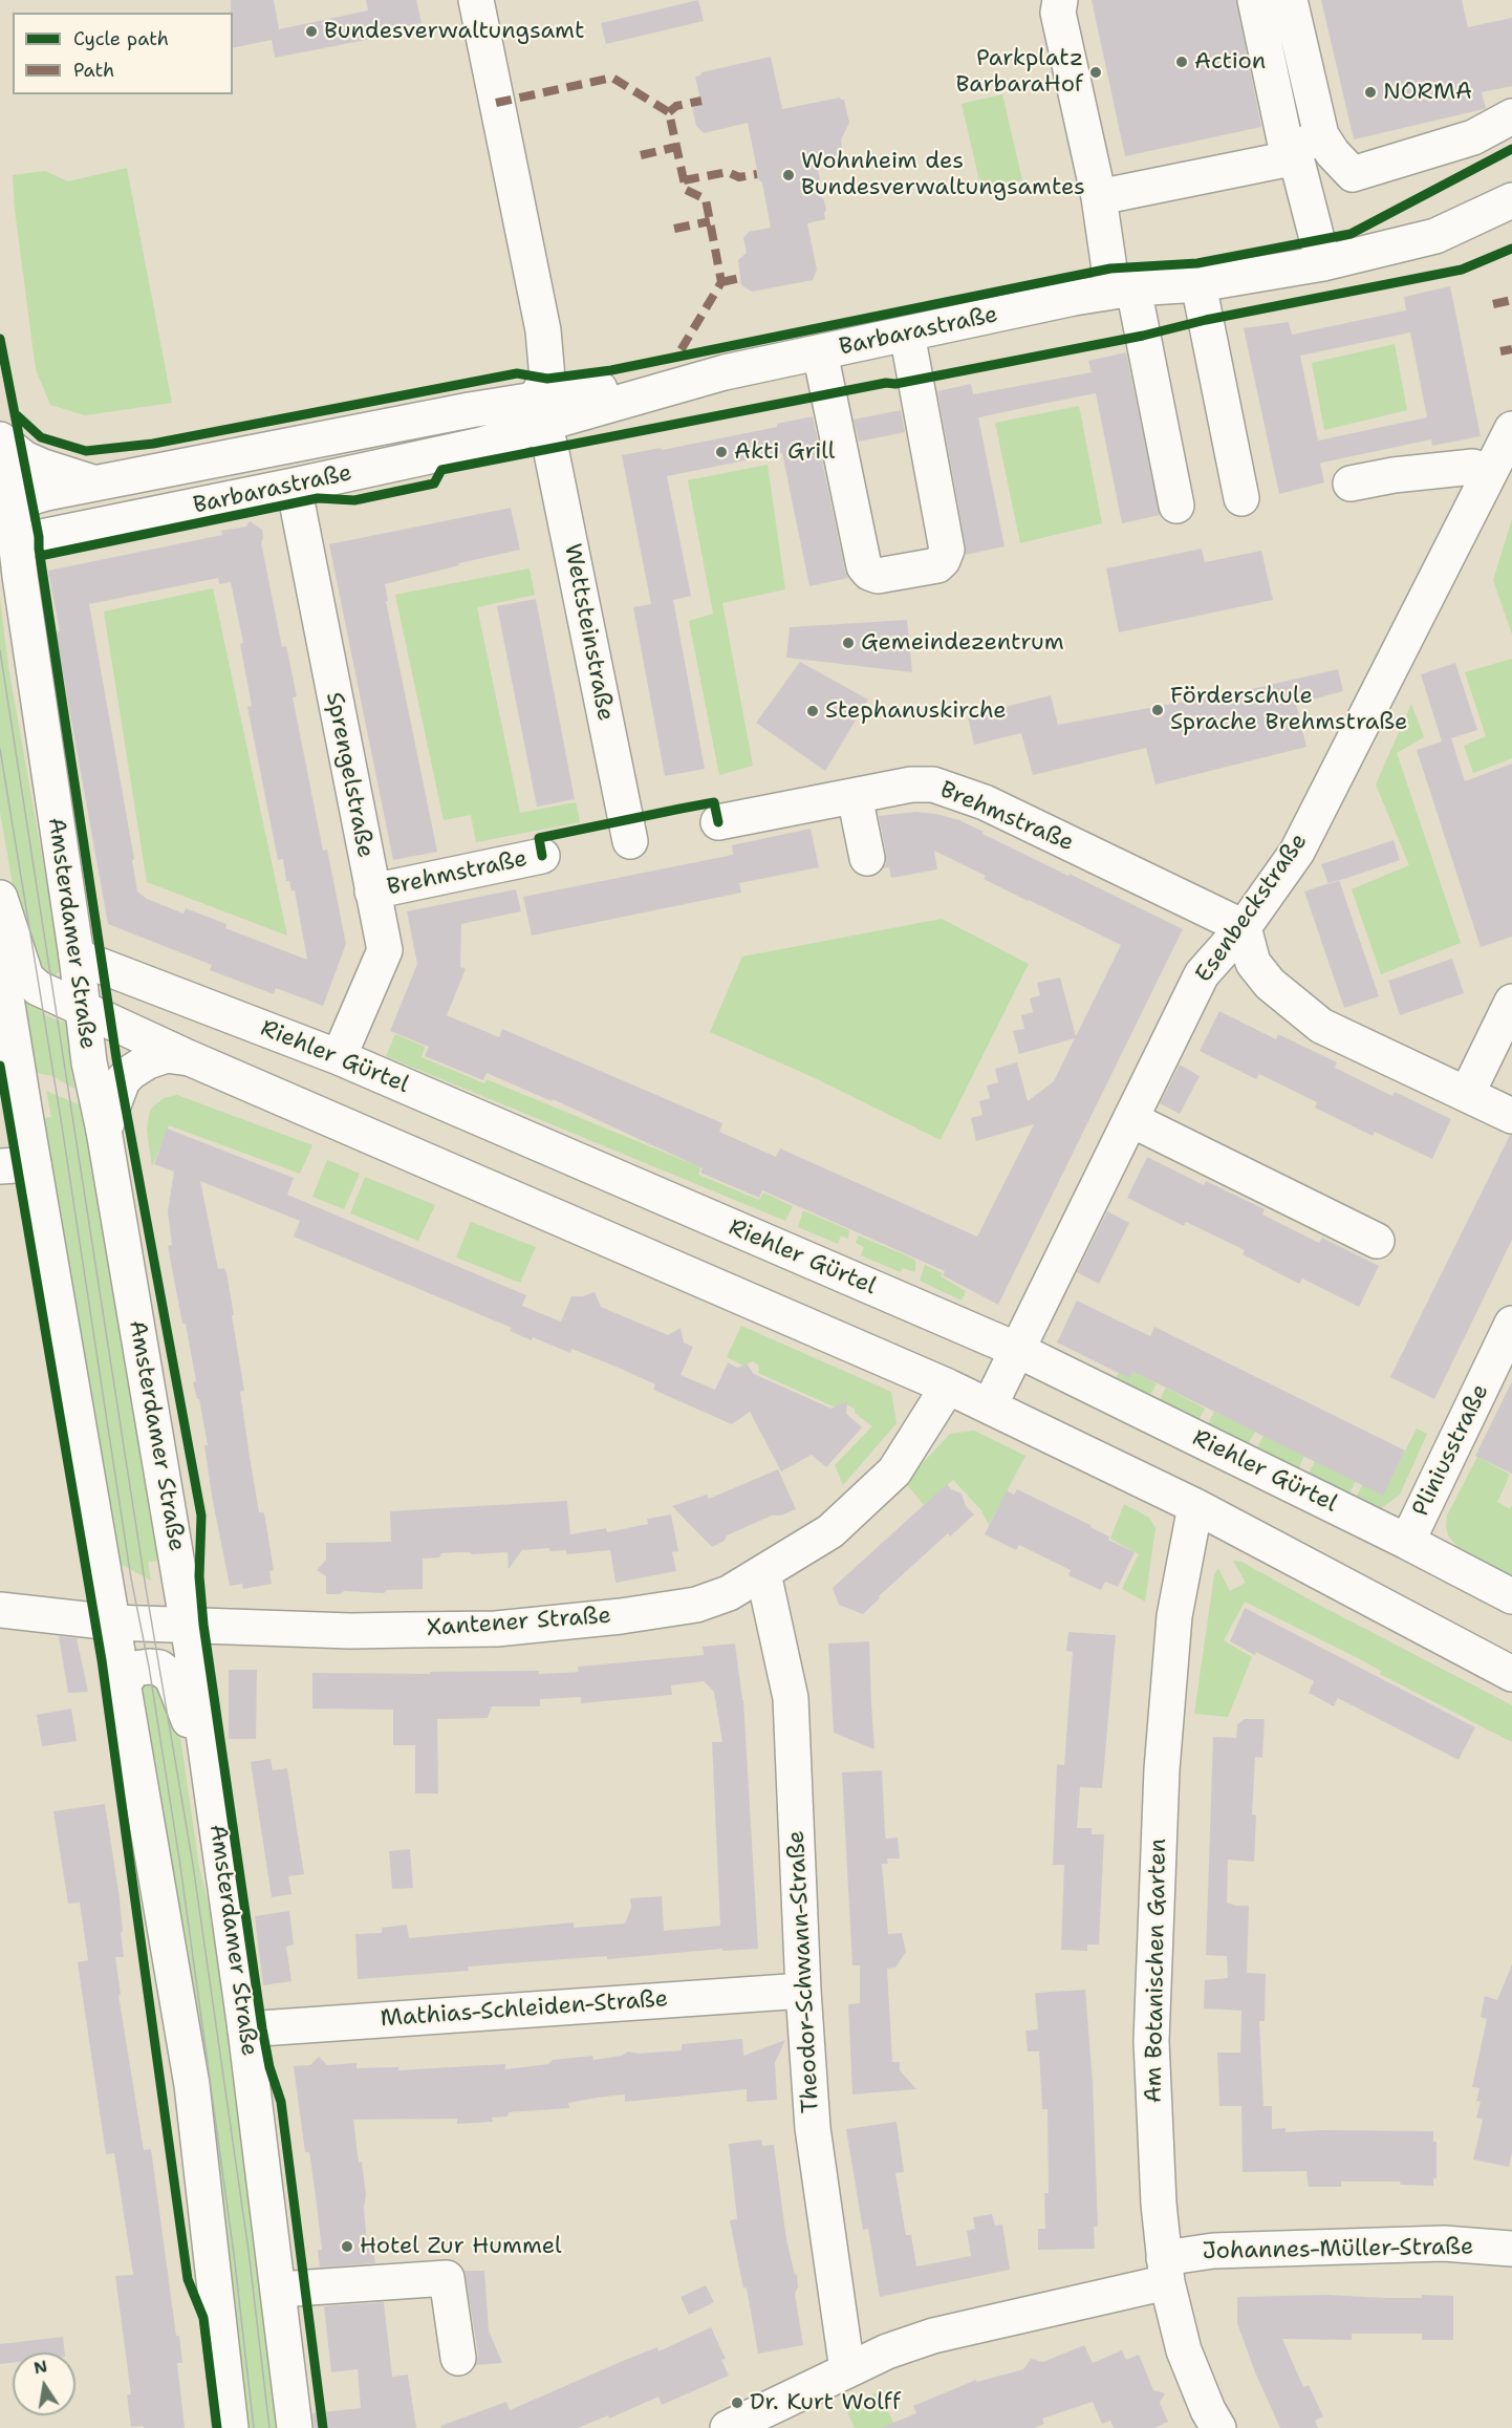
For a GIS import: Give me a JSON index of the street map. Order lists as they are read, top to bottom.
{
  "streets": {
    "street": [
      "Barbarastraße",
      "Wettsteinstraße",
      "Sprengelstraße",
      "Brehmstraße",
      "Esenbeckstraße",
      "Amsterdamer Straße",
      "Riehler Gürtel",
      "Pliniusstraße",
      "Xantener Straße",
      "Am Botanischen Garten",
      "Theodor-Schwann-Straße",
      "Mathias-Schleiden-Straße",
      "Johannes-Müller-Straße"
    ]
  },
  "crossings": [
    ["Barbarastraße", "Wettsteinstraße"],
    ["Barbarastraße", "Sprengelstraße"],
    ["Barbarastraße", "Amsterdamer Straße"],
    ["Sprengelstraße", "Brehmstraße"],
    ["Sprengelstraße", "Riehler Gürtel"],
    ["Brehmstraße", "Esenbeckstraße"],
    ["Esenbeckstraße", "Riehler Gürtel"],
    ["Amsterdamer Straße", "Riehler Gürtel"],
    ["Amsterdamer Straße", "Xantener Straße"],
    ["Amsterdamer Straße", "Mathias-Schleiden-Straße"],
    ["Riehler Gürtel", "Pliniusstraße"],
    ["Xantener Straße", "Theodor-Schwann-Straße"],
    ["Am Botanischen Garten", "Johannes-Müller-Straße"],
    ["Theodor-Schwann-Straße", "Mathias-Schleiden-Straße"],
    ["Theodor-Schwann-Straße", "Johannes-Müller-Straße"]
  ],
  "places": [
    "Bundesverwaltungsamt",
    "Action",
    "Parkplatz BarbaraHof",
    "NORMA",
    "Wohnheim des Bundesverwaltungsamtes",
    "Akti Grill",
    "Gemeindezentrum",
    "Förderschule Sprache Brehmstraße",
    "Stephanuskirche",
    "Hotel Zur Hummel",
    "Dr. Kurt Wolff"
  ],
  "legend": ["Cycle path", "Path"],
  "north": "top"
}
